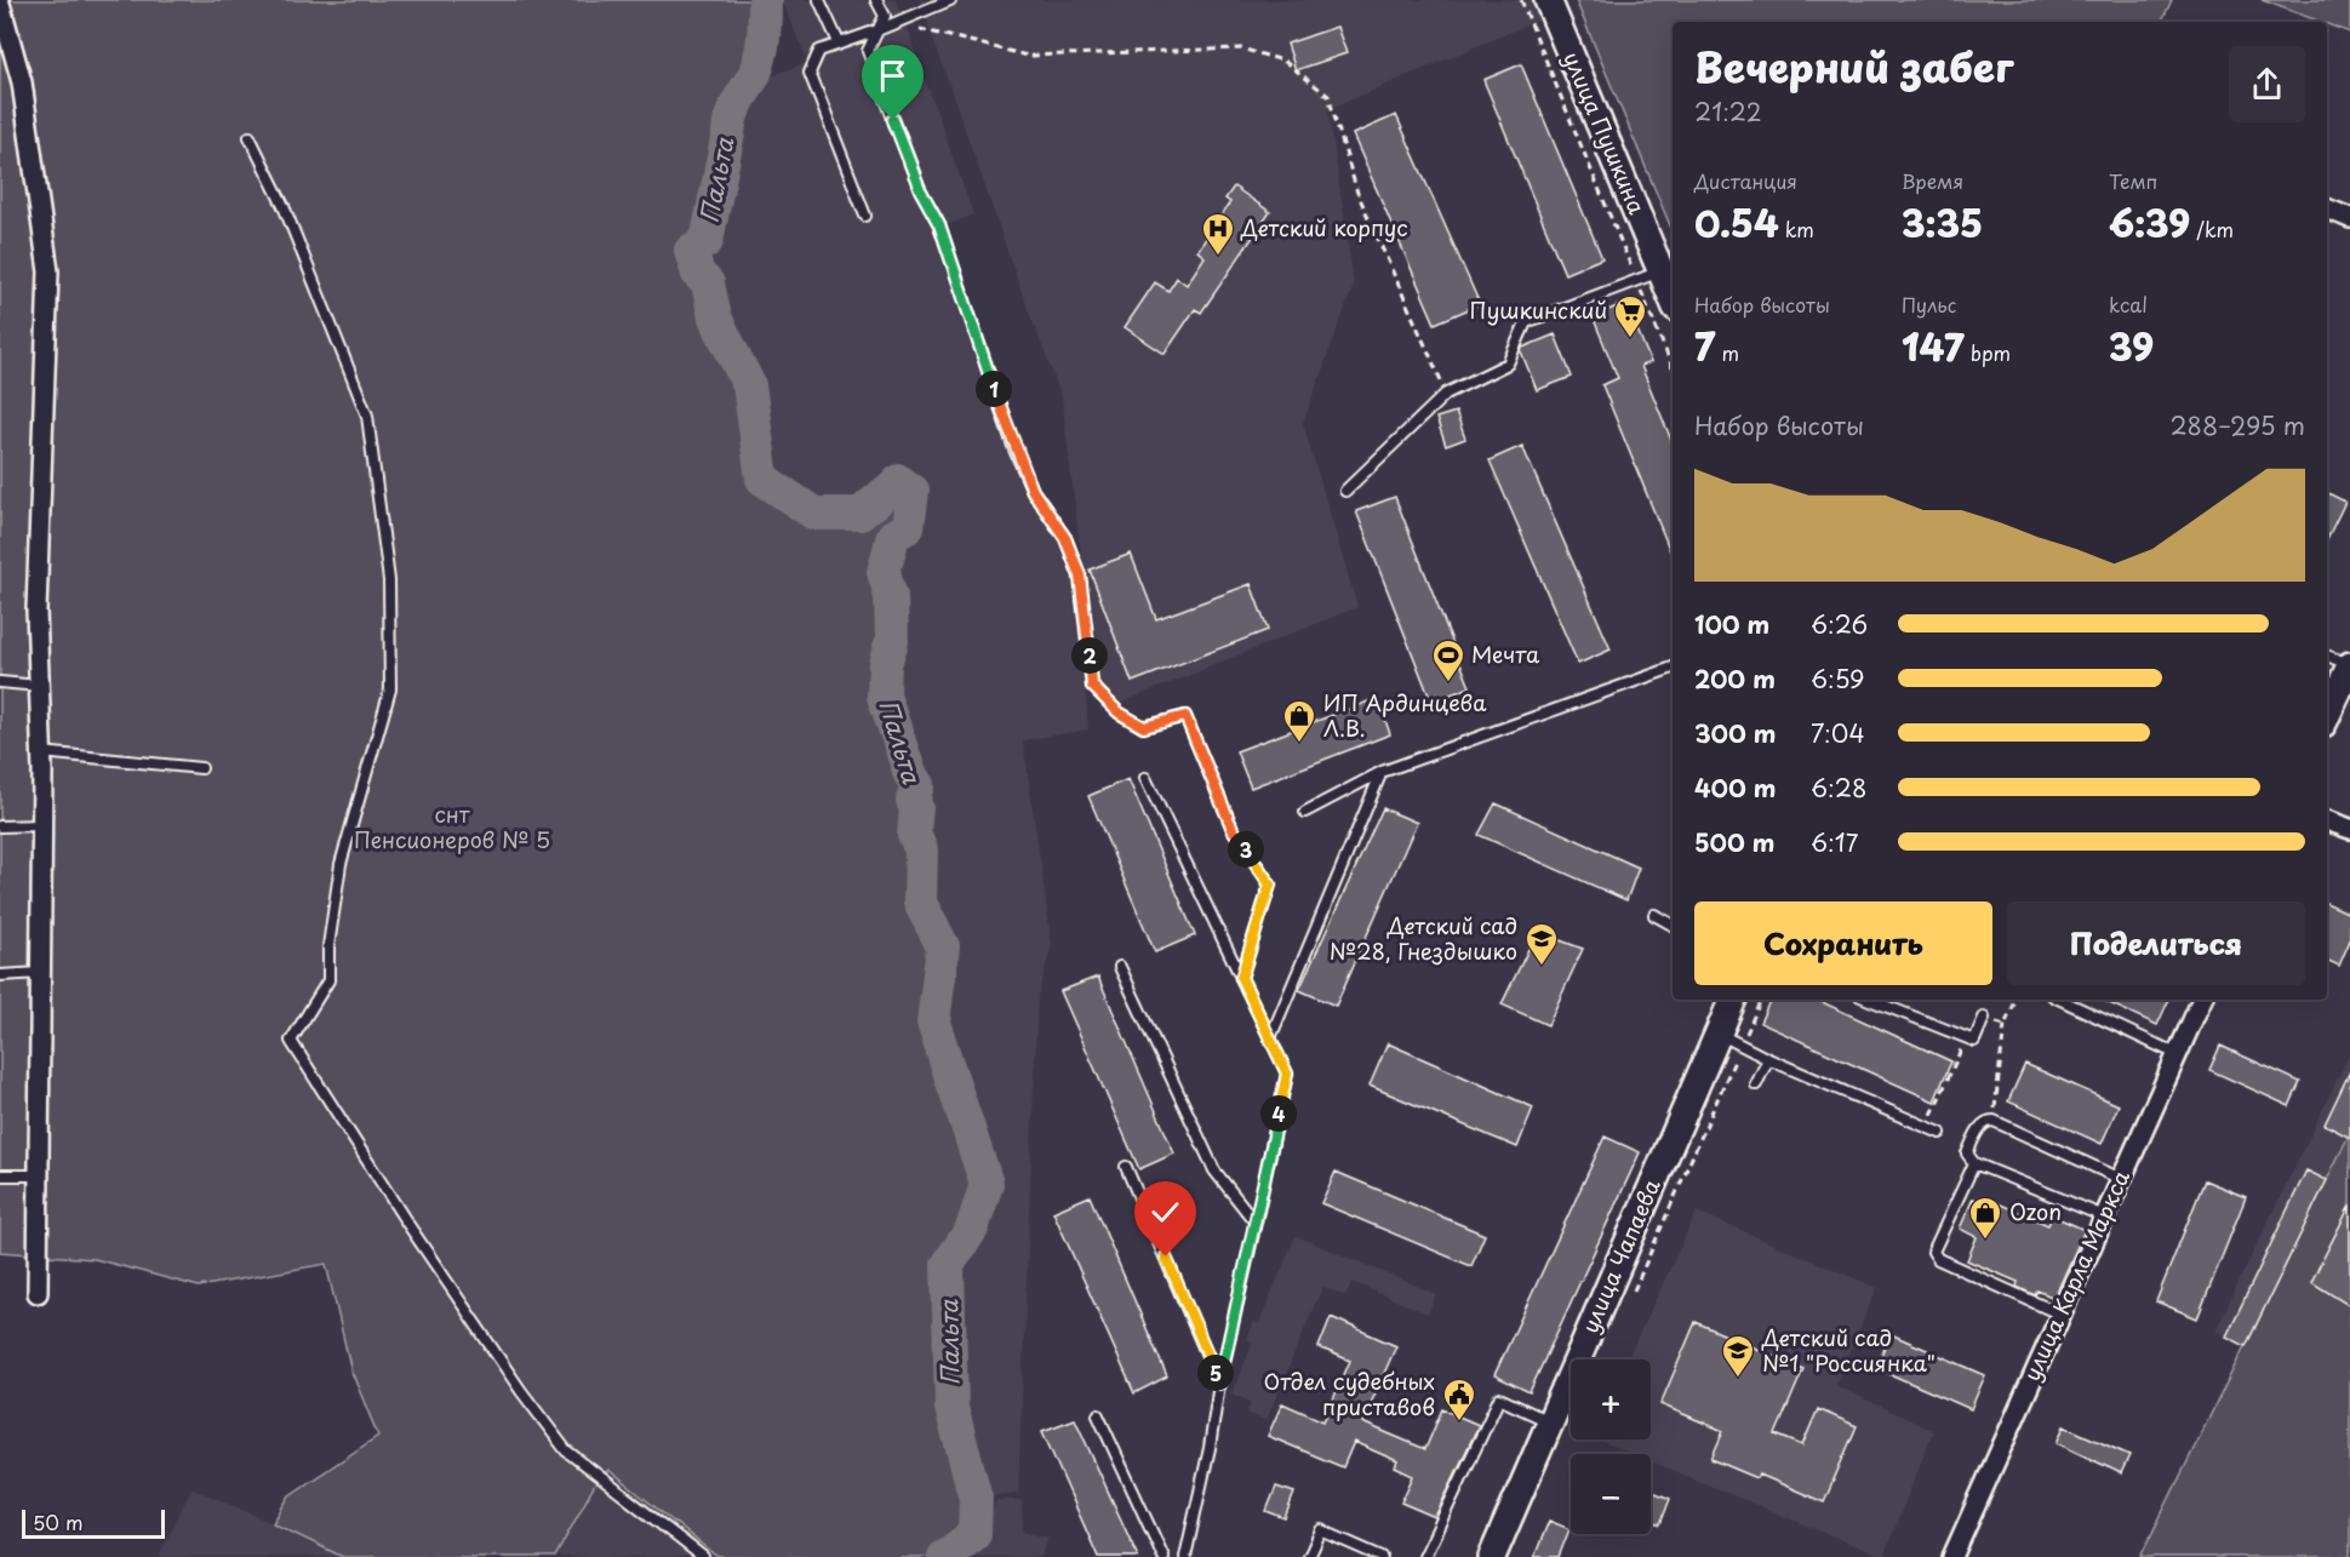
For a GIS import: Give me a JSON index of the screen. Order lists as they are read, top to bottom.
{
  "streets": {
    "street": ["улица Пушкина", "улица Чапаева", "улица Карла Маркса"]
  },
  "water": ["Пальта"],
  "parks": ["снт Пенсионеров № 5"],
  "places": {
    "hospital": ["Детский корпус"],
    "supermarket": ["Пушкинский"],
    "sports": ["Мечта"],
    "shop": ["ИП Ардинцева Л.В.", "Ozon"],
    "school or university": ["Детский сад №28, Гнездышко", "Детский сад №1 \"Россиянка\""],
    "public building": ["Отдел судебных приставов"]
  },
  "scale_bar": "50 m",
  "page": {
    "heading": ["Вечерний забег", "21:22"],
    "stats": [
      ["Дистанция", "0.54 km"],
      ["Время", "3:35"],
      ["Темп", "6:39 /km"],
      ["Набор высоты", "7 m"],
      ["Пульс", "147 bpm"],
      ["kcal", "39"]
    ],
    "pins": [
      "1",
      "2",
      "3",
      "4",
      "5"
    ],
    "chart": ["Набор высоты", "288–295 m"],
    "list": [
      {
        "name": "100 m",
        "note": "6:26"
      },
      {
        "name": "200 m",
        "note": "6:59"
      },
      {
        "name": "300 m",
        "note": "7:04"
      },
      {
        "name": "400 m",
        "note": "6:28"
      },
      {
        "name": "500 m",
        "note": "6:17"
      }
    ],
    "buttons": ["Сохранить", "Поделиться"],
    "map_buttons": ["+", "−"],
    "scale": "50 m"
  }
}
